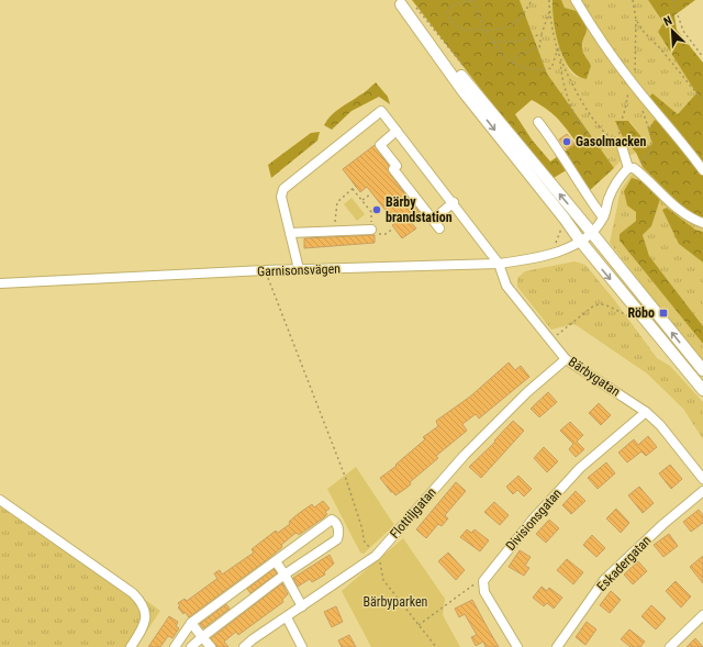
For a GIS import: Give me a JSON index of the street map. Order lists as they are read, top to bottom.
{
  "streets": {
    "street": [
      "Garnisonsvägen",
      "Bärbygatan",
      "Flottiljgatan",
      "Divisionsgatan",
      "Eskadergatan"
    ]
  },
  "crossings": [
    ["Garnisonsvägen", "Bärbygatan"],
    ["Bärbygatan", "Flottiljgatan"],
    ["Bärbygatan", "Divisionsgatan"]
  ],
  "parks": ["Bärbyparken"],
  "places": {
    "other": ["Gasolmacken", "Bärby brandstation"],
    "transit": ["Röbo"]
  },
  "north": "top left"
}
